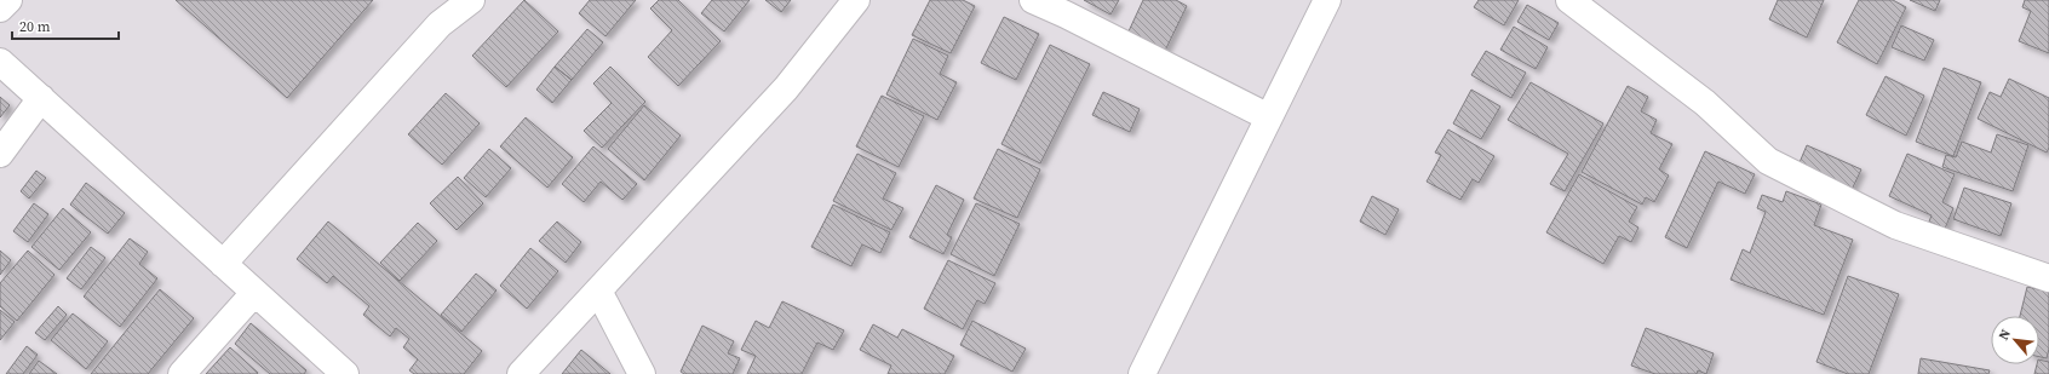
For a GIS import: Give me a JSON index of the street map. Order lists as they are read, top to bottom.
{
  "scale_bar": "20 m",
  "north": "top left"
}
